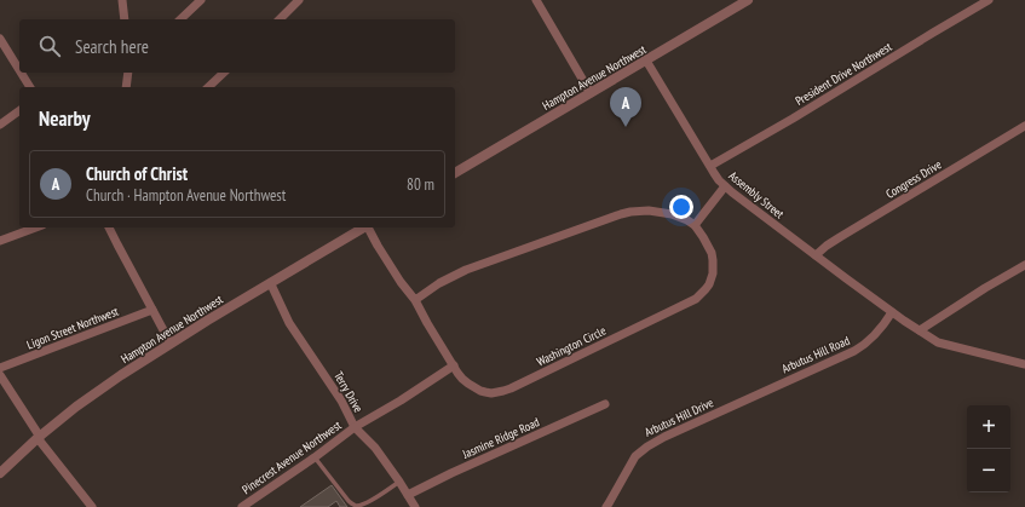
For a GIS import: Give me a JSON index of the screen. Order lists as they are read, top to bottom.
{
  "streets": {
    "street": [
      "President Drive Northwest",
      "Hampton Avenue Northwest",
      "Congress Drive",
      "Assembly Street",
      "Ligon Street Northwest",
      "Washington Circle",
      "Arbutus Hill Road",
      "Terry Drive",
      "Arbutus Hill Drive",
      "Jasmine Ridge Road",
      "Pinecrest Avenue Northwest"
    ]
  },
  "crossings": [
    ["President Drive Northwest", "Assembly Street"],
    ["Hampton Avenue Northwest", "Assembly Street"],
    ["Hampton Avenue Northwest", "Terry Drive"],
    ["Congress Drive", "Assembly Street"],
    ["Assembly Street", "Arbutus Hill Road"],
    ["Washington Circle", "Pinecrest Avenue Northwest"],
    ["Arbutus Hill Road", "Arbutus Hill Drive"],
    ["Terry Drive", "Jasmine Ridge Road"],
    ["Terry Drive", "Pinecrest Avenue Northwest"]
  ],
  "page": {
    "search": "Search here",
    "pins": "A",
    "heading": "Nearby",
    "list": [
      {
        "mark": "A",
        "name": "Church of Christ",
        "note": "Church · Hampton Avenue Northwest",
        "value": "80 m"
      }
    ],
    "map_buttons": ["+", "−"]
  }
}
